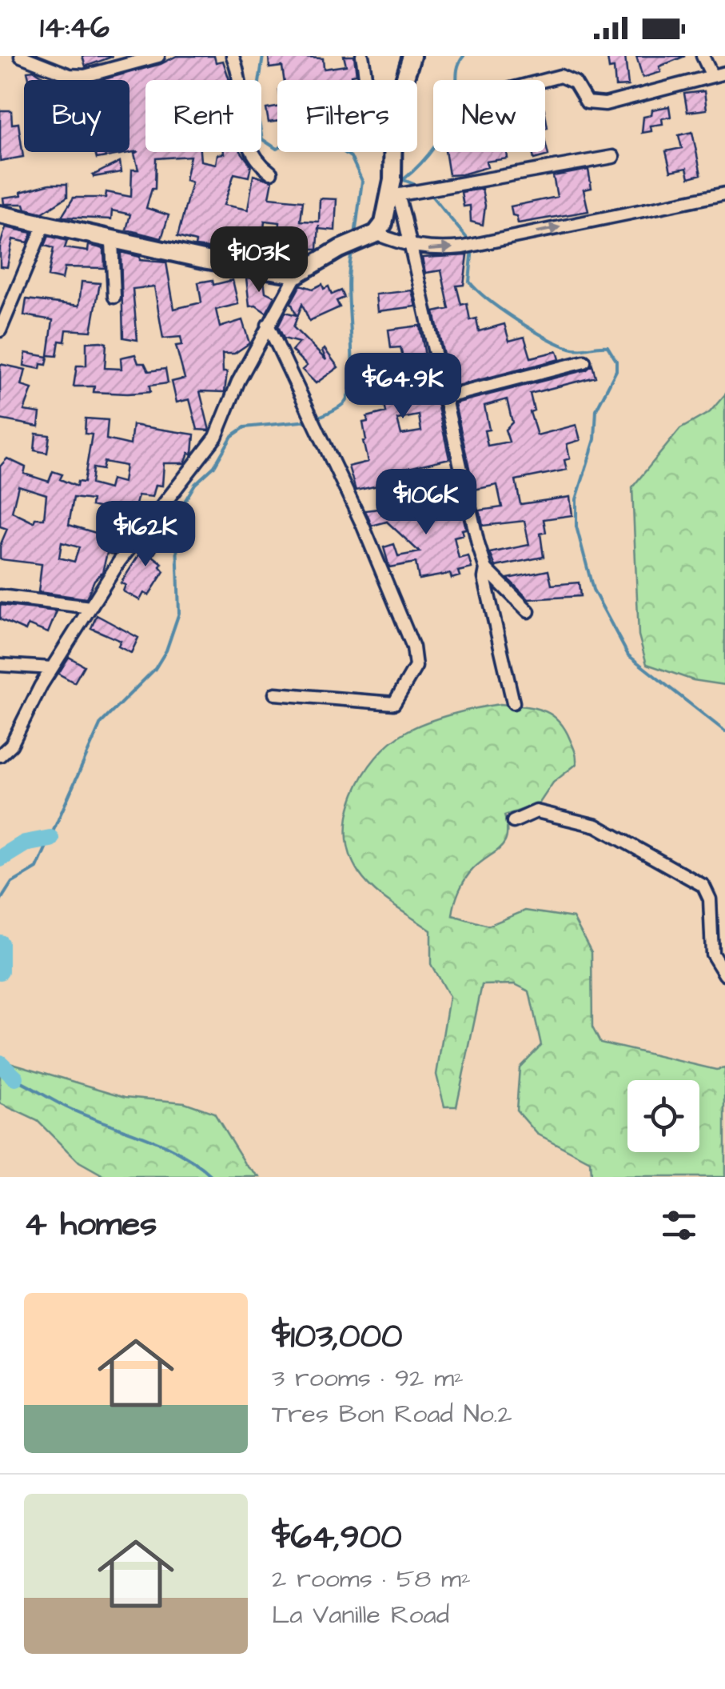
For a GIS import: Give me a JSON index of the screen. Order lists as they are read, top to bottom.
{
  "page": {
    "status": "14:46",
    "chip": [
      "Buy",
      "Rent",
      "Filters",
      "New"
    ],
    "price": [
      "$103K",
      "$64.9K",
      "$106K",
      "$162K"
    ],
    "heading": "4 homes",
    "list": [
      {
        "name": "$103,000",
        "note": "3 rooms · 92 m² · Tres Bon Road No.2"
      },
      {
        "name": "$64,900",
        "note": "2 rooms · 58 m² · La Vanille Road"
      }
    ]
  }
}
